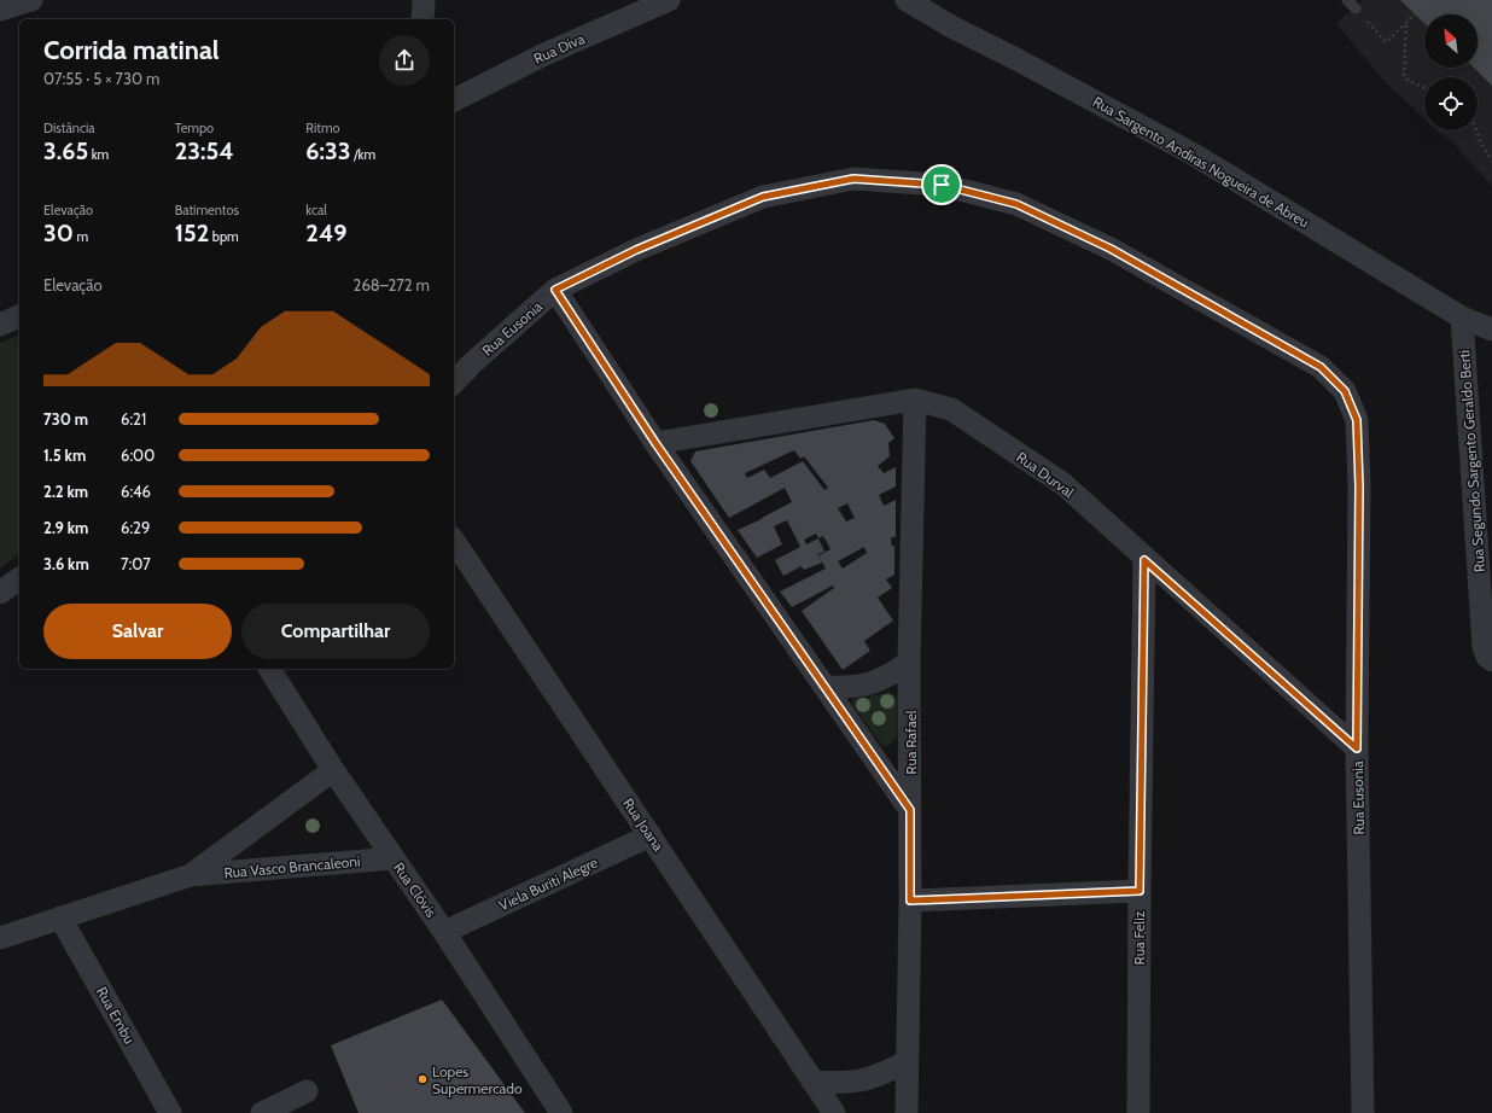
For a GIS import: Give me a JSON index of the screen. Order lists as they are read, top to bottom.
{
  "streets": {
    "street": [
      "Rua Diva",
      "Rua Sargento Andiras Nogueira de Abreu",
      "Rua Eusonia",
      "Rua Segundo Sargento Geraldo Berti",
      "Rua Durval",
      "Rua Rafael",
      "Rua Joana",
      "Rua Vasco Brancaleoni",
      "Viela Buriti Alegre",
      "Rua Clóvis",
      "Rua Feliz",
      "Rua Embu"
    ]
  },
  "crossings": [
    ["Rua Sargento Andiras Nogueira de Abreu", "Rua Segundo Sargento Geraldo Berti"],
    ["Rua Eusonia", "Rua Durval"],
    ["Rua Durval", "Rua Rafael"],
    ["Rua Durval", "Rua Feliz"],
    ["Rua Joana", "Viela Buriti Alegre"],
    ["Rua Vasco Brancaleoni", "Rua Clóvis"],
    ["Rua Vasco Brancaleoni", "Rua Embu"],
    ["Viela Buriti Alegre", "Rua Clóvis"]
  ],
  "places": ["Lopes Supermercado"],
  "north": "top left",
  "page": {
    "heading": ["Corrida matinal", "07:55 · 5 × 730 m"],
    "stats": [
      ["Distância", "3.65 km"],
      ["Tempo", "23:54"],
      ["Ritmo", "6:33 /km"],
      ["Elevação", "30 m"],
      ["Batimentos", "152 bpm"],
      ["kcal", "249"]
    ],
    "chart": ["Elevação", "268–272 m"],
    "list": [
      {
        "name": "730 m",
        "note": "6:21"
      },
      {
        "name": "1.5 km",
        "note": "6:00"
      },
      {
        "name": "2.2 km",
        "note": "6:46"
      },
      {
        "name": "2.9 km",
        "note": "6:29"
      },
      {
        "name": "3.6 km",
        "note": "7:07"
      }
    ],
    "buttons": ["Salvar", "Compartilhar"]
  }
}
